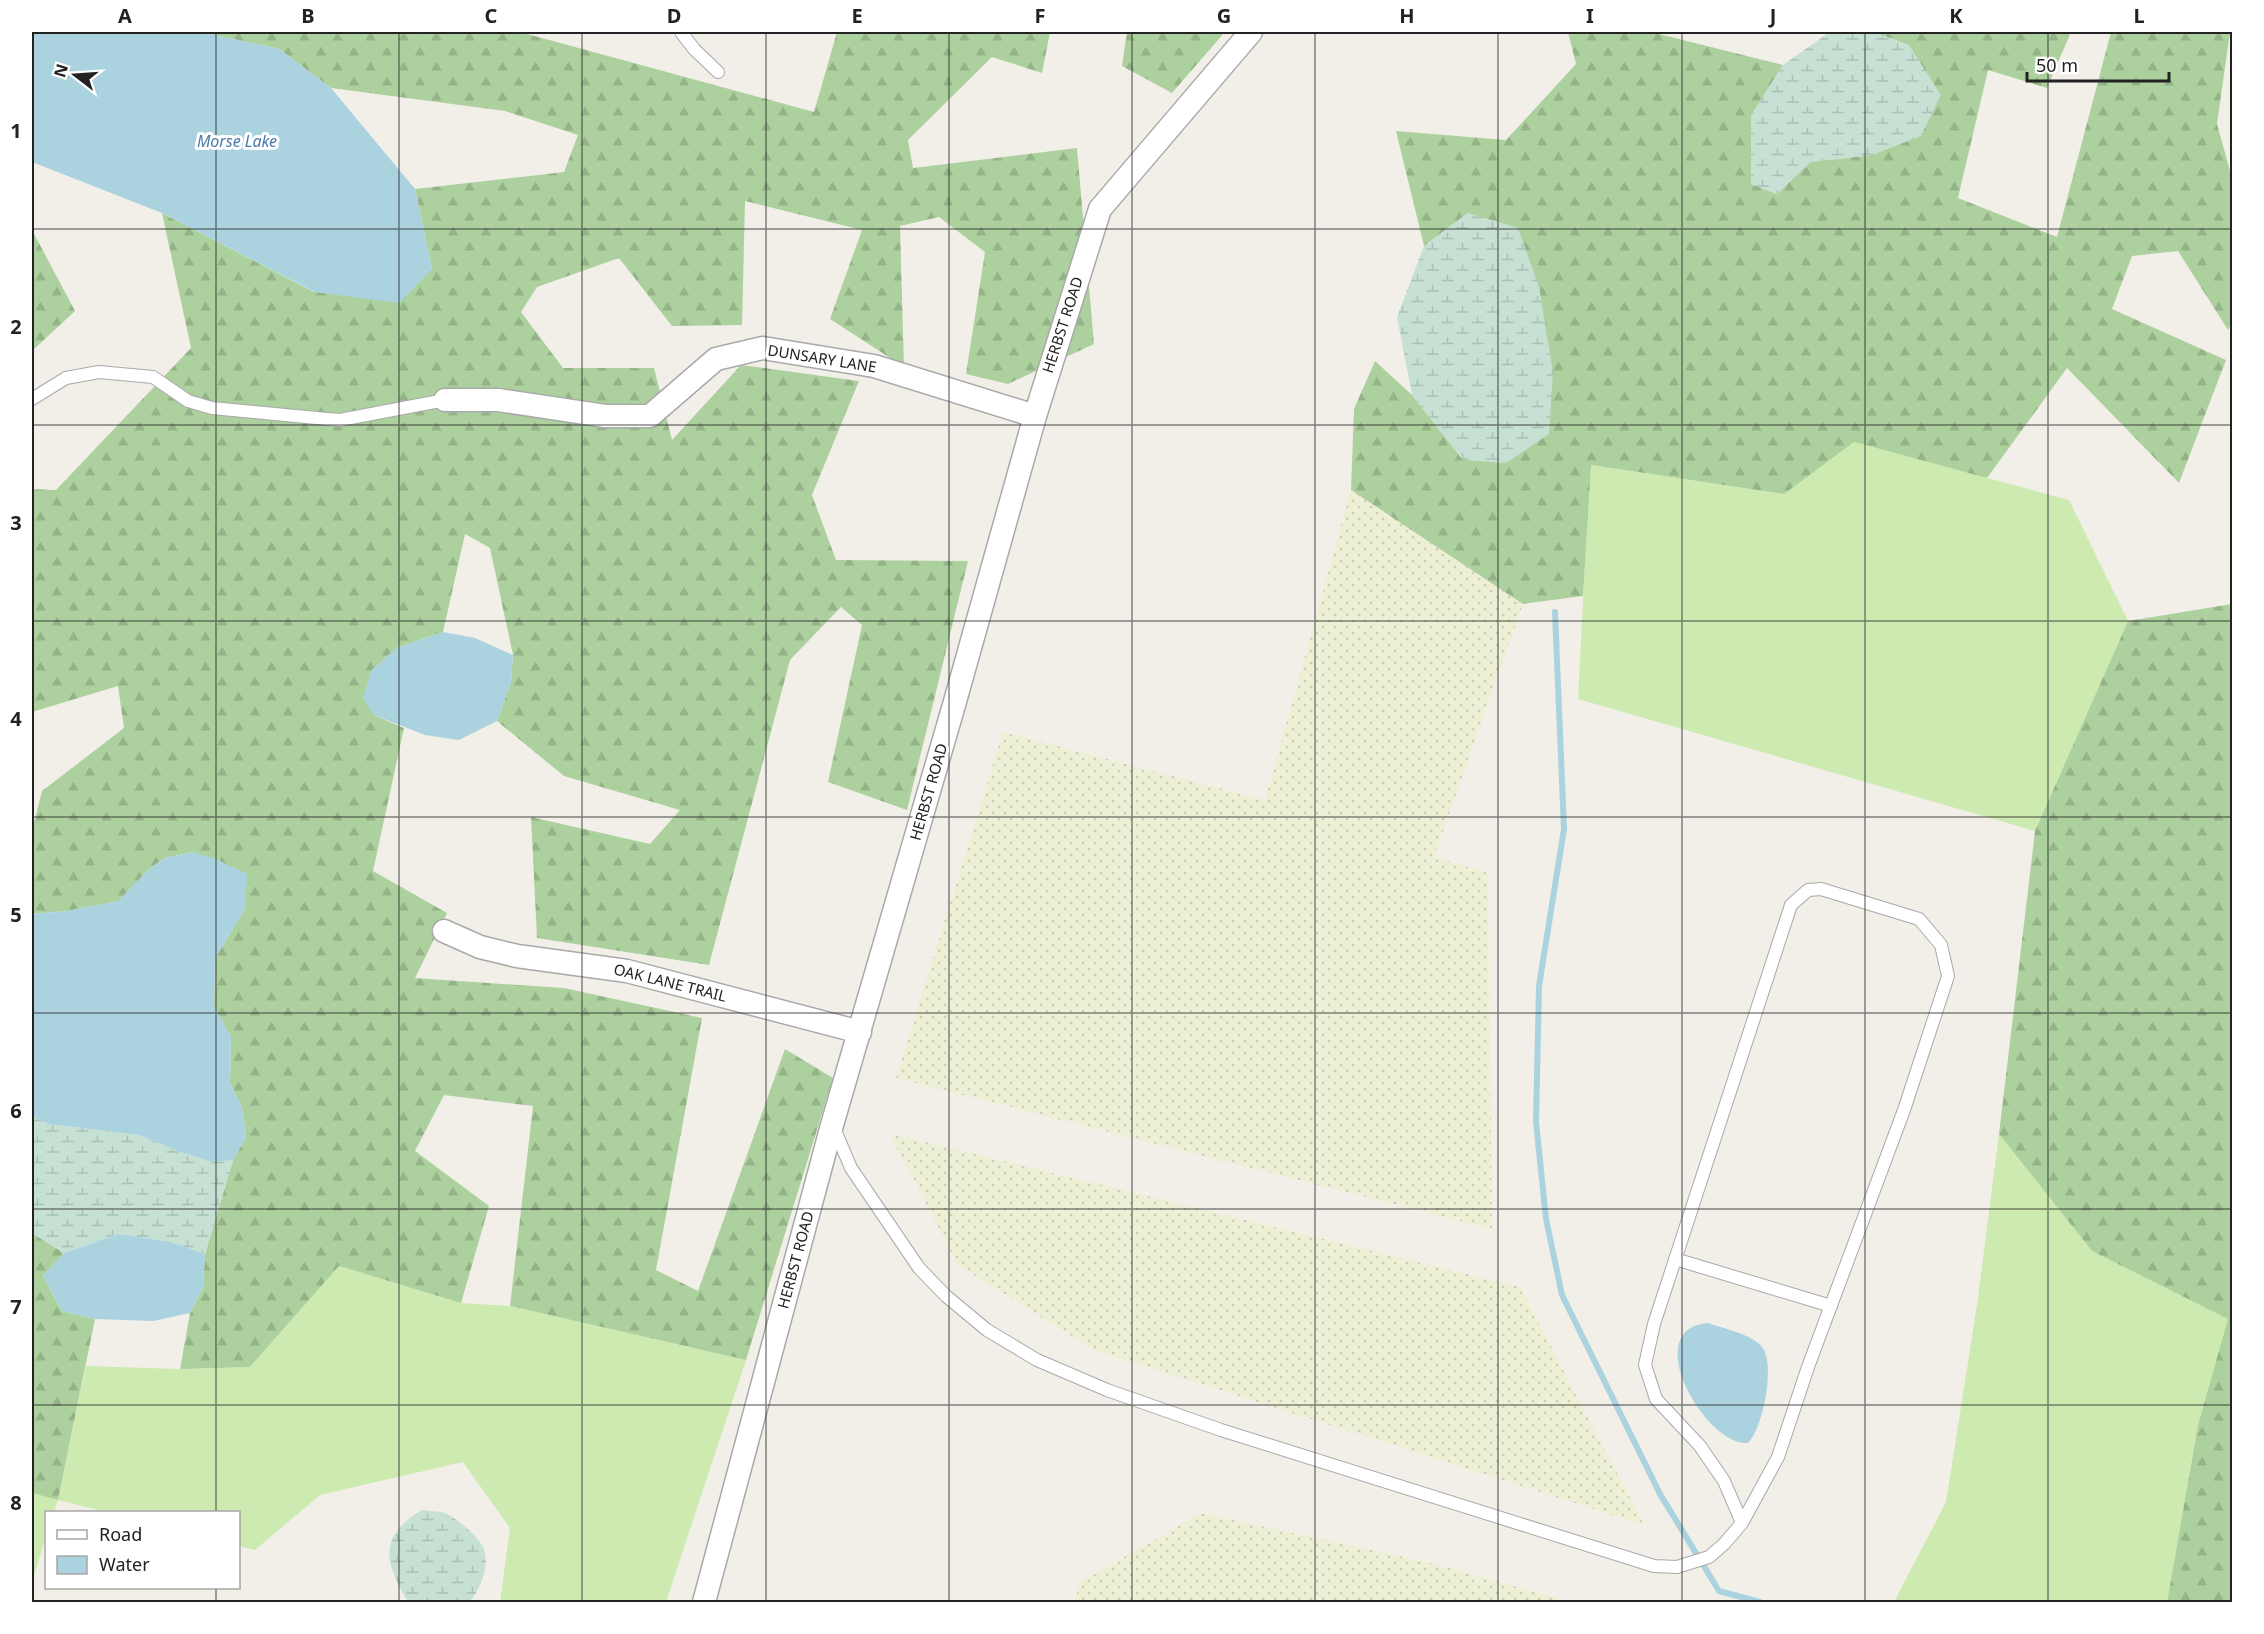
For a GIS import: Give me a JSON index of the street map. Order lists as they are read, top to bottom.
{
  "streets": {
    "street": ["HERBST ROAD", "DUNSARY LANE", "OAK LANE TRAIL"]
  },
  "crossings": [
    ["HERBST ROAD", "DUNSARY LANE"],
    ["HERBST ROAD", "OAK LANE TRAIL"]
  ],
  "water": ["Morse Lake"],
  "legend": ["Road", "Water"],
  "scale_bar": "50 m",
  "north": "left",
  "grid": {
    "columns": [
      "A",
      "B",
      "C",
      "D",
      "E",
      "F",
      "G",
      "H",
      "I",
      "J",
      "K",
      "L"
    ],
    "rows": [
      "1",
      "2",
      "3",
      "4",
      "5",
      "6",
      "7",
      "8"
    ]
  }
}
